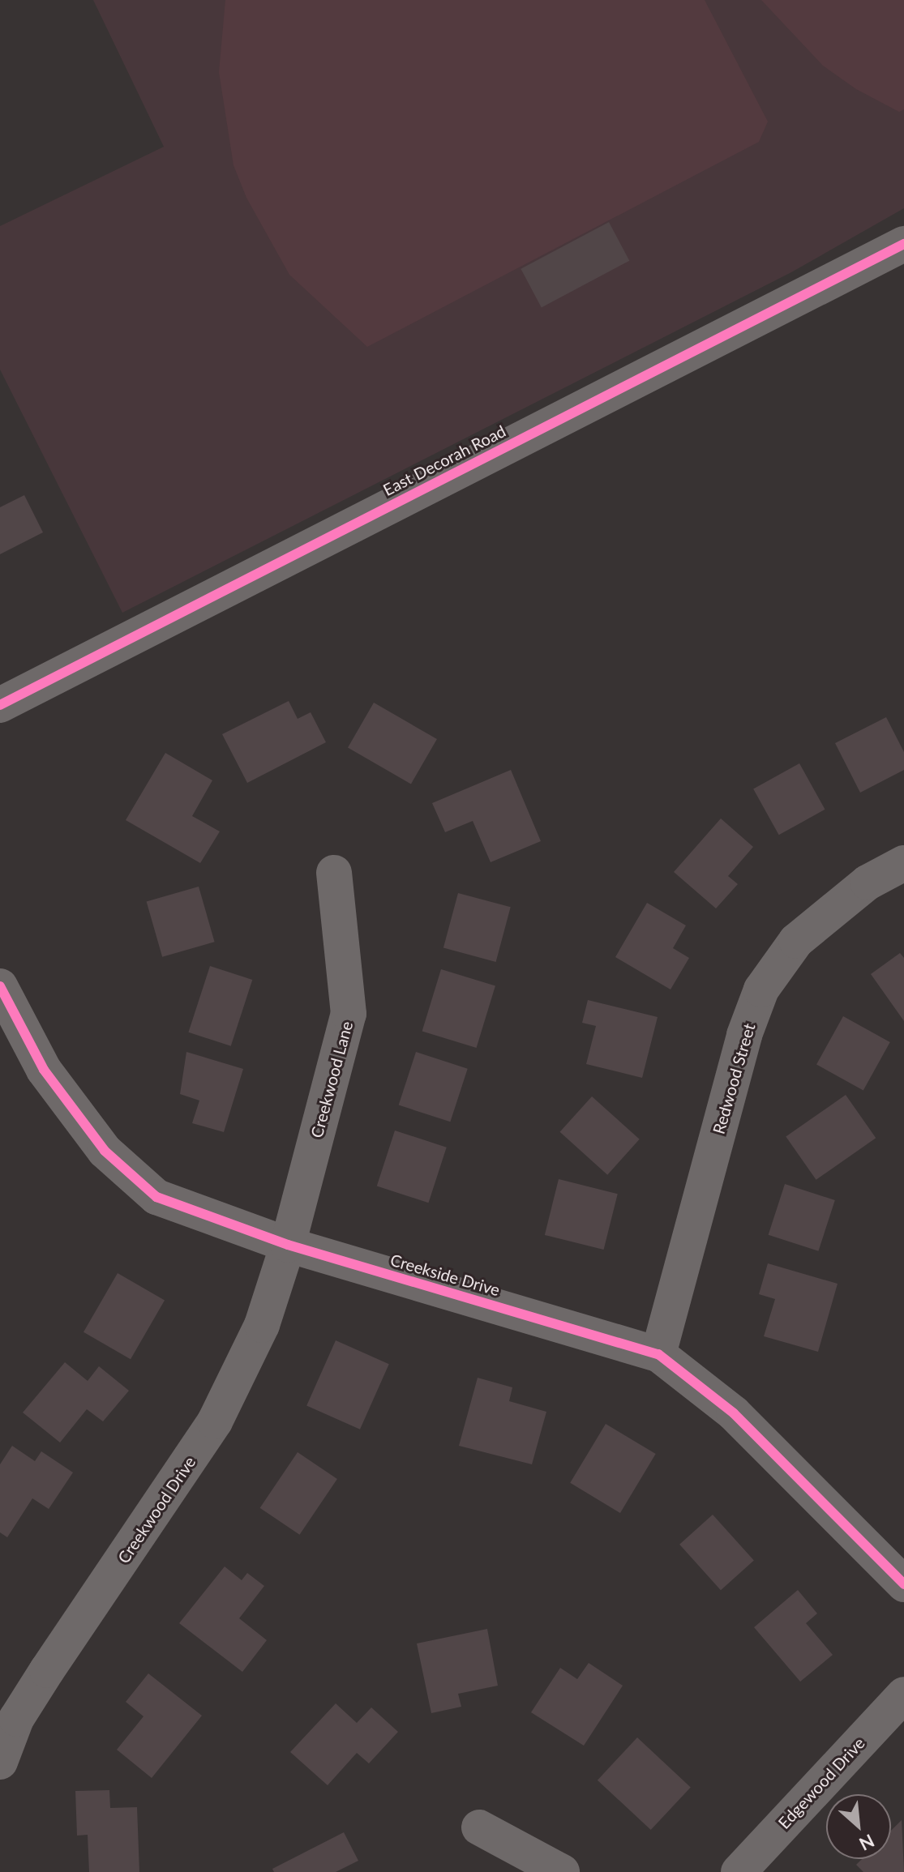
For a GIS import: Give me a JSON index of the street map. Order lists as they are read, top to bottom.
{
  "streets": {
    "street": [
      "East Decorah Road",
      "Redwood Street",
      "Creekwood Lane",
      "Creekside Drive",
      "Creekwood Drive",
      "Edgewood Drive"
    ]
  },
  "crossings": [
    ["Redwood Street", "Creekside Drive"],
    ["Creekwood Lane", "Creekside Drive"],
    ["Creekwood Lane", "Creekwood Drive"],
    ["Creekside Drive", "Creekwood Drive"]
  ],
  "north": "bottom right"
}
